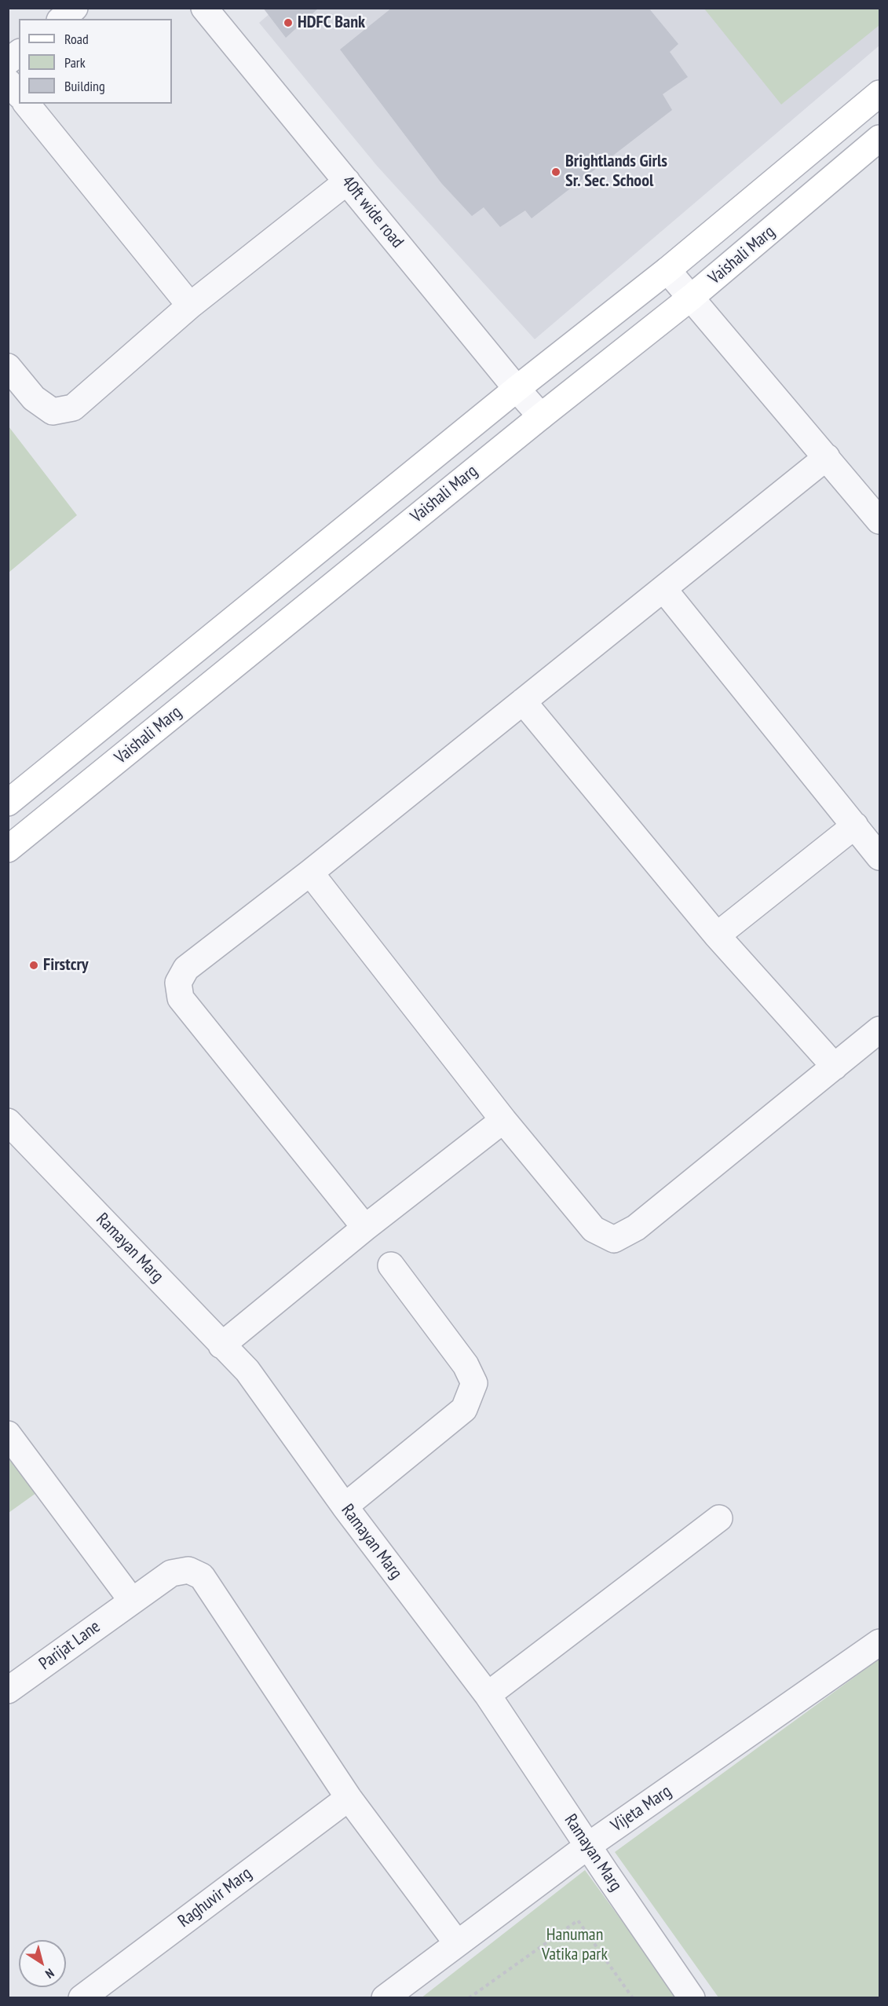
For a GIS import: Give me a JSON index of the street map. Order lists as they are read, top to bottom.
{
  "streets": {
    "street": [
      "40ft wide road",
      "Vaishali Marg",
      "Ramayan Marg",
      "Parijat Lane",
      "Vijeta Marg",
      "Raghuvir Marg"
    ]
  },
  "crossings": [
    ["40ft wide road", "Vaishali Marg"],
    ["Ramayan Marg", "Vijeta Marg"],
    ["Parijat Lane", "Vijeta Marg"],
    ["Parijat Lane", "Raghuvir Marg"]
  ],
  "parks": ["Hanuman Vatika park"],
  "places": ["HDFC Bank", "Brightlands Girls Sr. Sec. School", "Firstcry"],
  "legend": ["Road", "Park", "Building"],
  "north": "bottom right"
}
